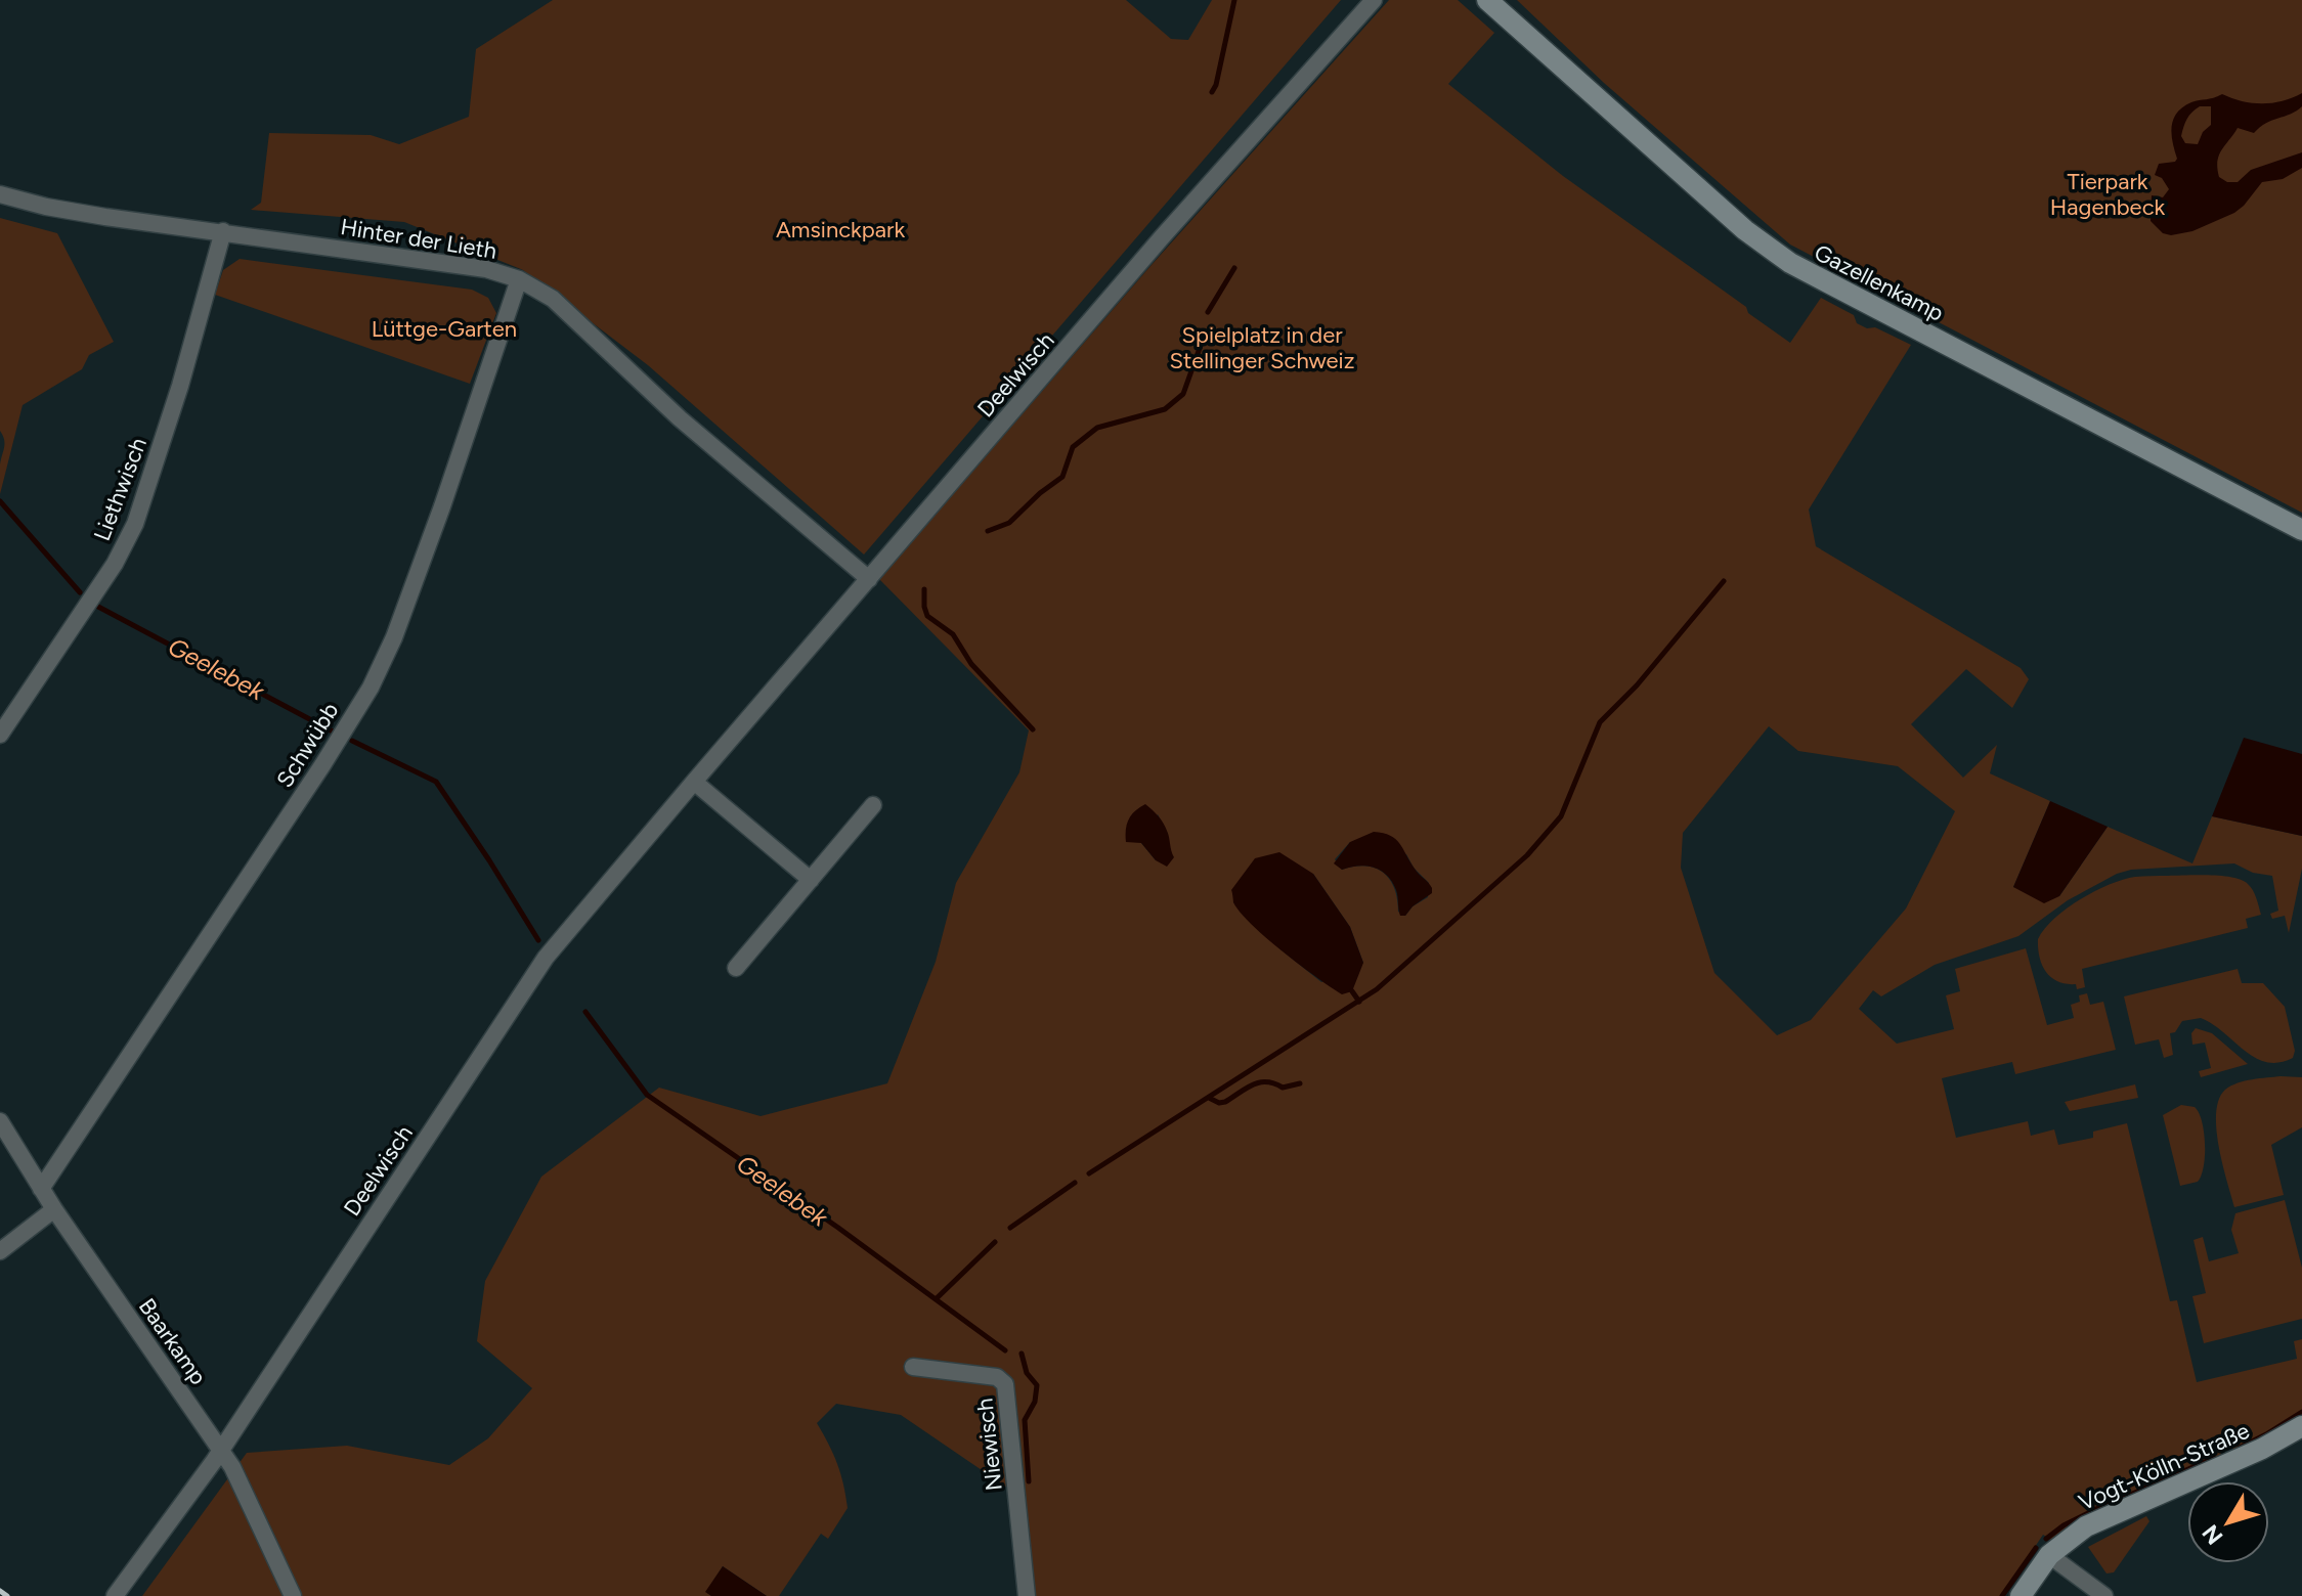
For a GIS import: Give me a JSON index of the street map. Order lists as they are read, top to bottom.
{
  "streets": {
    "street": [
      "Hinter der Lieth",
      "Gazellenkamp",
      "Deelwisch",
      "Liethwisch",
      "Schwübb",
      "Baarkamp",
      "Niewisch",
      "Vogt-Kölln-Straße"
    ]
  },
  "crossings": [
    ["Hinter der Lieth", "Deelwisch"],
    ["Hinter der Lieth", "Liethwisch"],
    ["Hinter der Lieth", "Schwübb"],
    ["Deelwisch", "Baarkamp"],
    ["Schwübb", "Baarkamp"]
  ],
  "water": ["Geelebek"],
  "parks": [
    "Tierpark Hagenbeck",
    "Amsinckpark",
    "Lüttge-Garten",
    "Spielplatz in der Stellinger Schweiz"
  ],
  "north": "bottom left"
}
